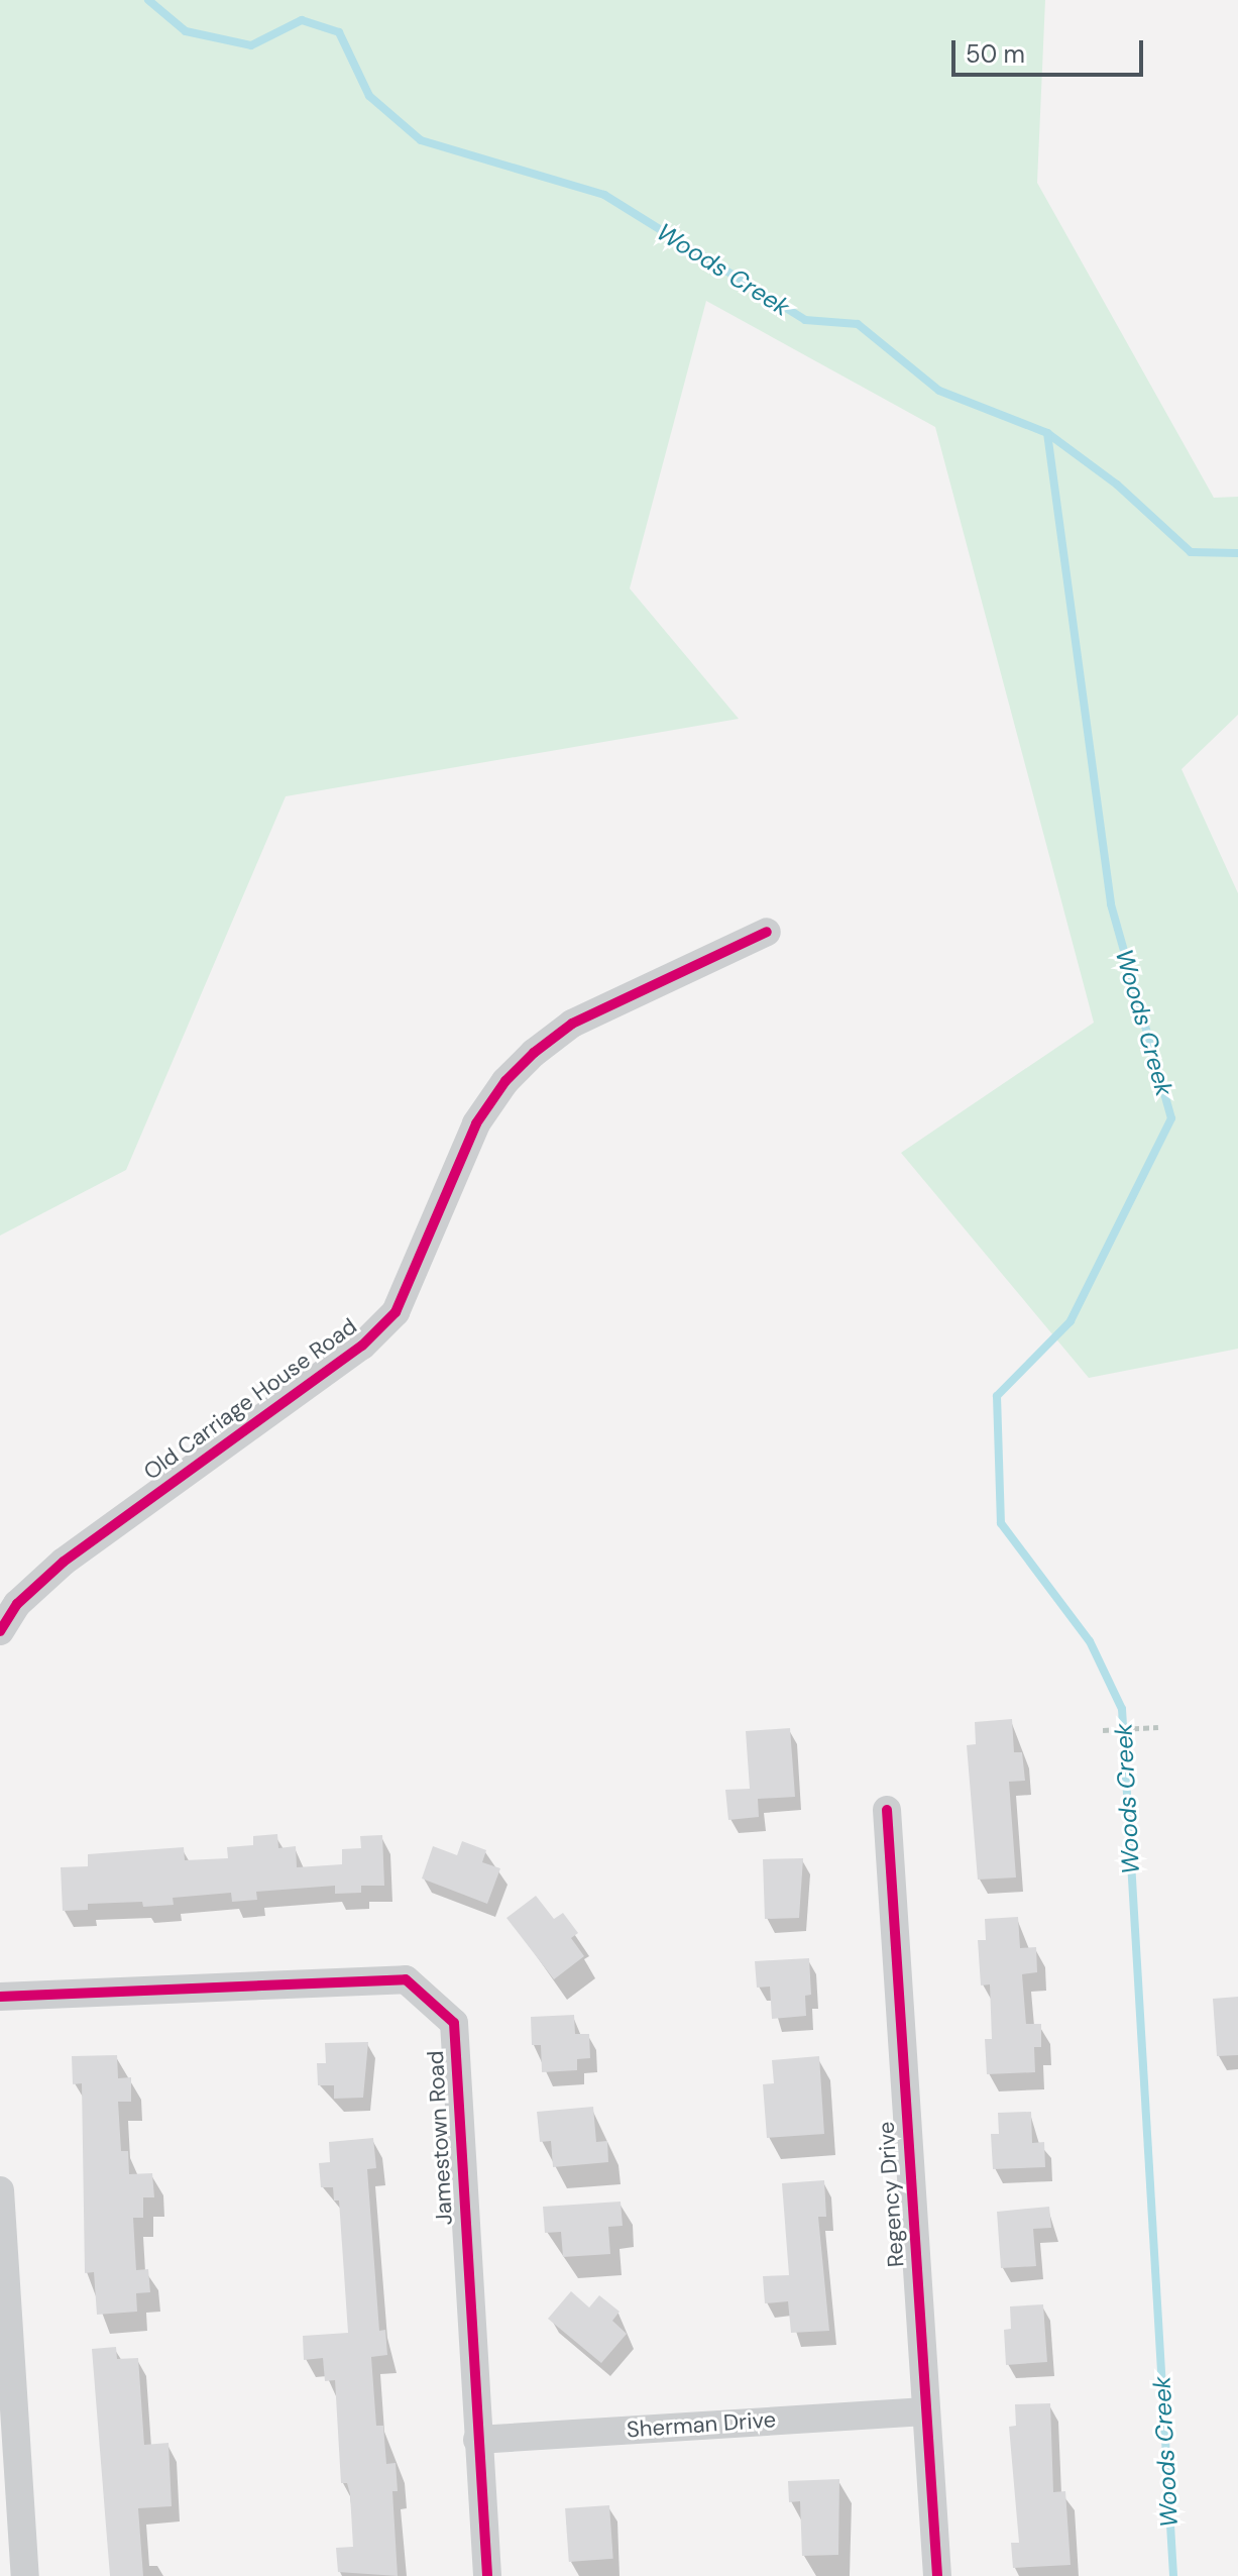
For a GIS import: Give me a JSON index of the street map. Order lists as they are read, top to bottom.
{
  "streets": {
    "street": [
      "Old Carriage House Road",
      "Jamestown Road",
      "Regency Drive",
      "Sherman Drive"
    ]
  },
  "crossings": [
    ["Jamestown Road", "Sherman Drive"],
    ["Regency Drive", "Sherman Drive"]
  ],
  "water": ["Woods Creek"],
  "scale_bar": "50 m"
}
